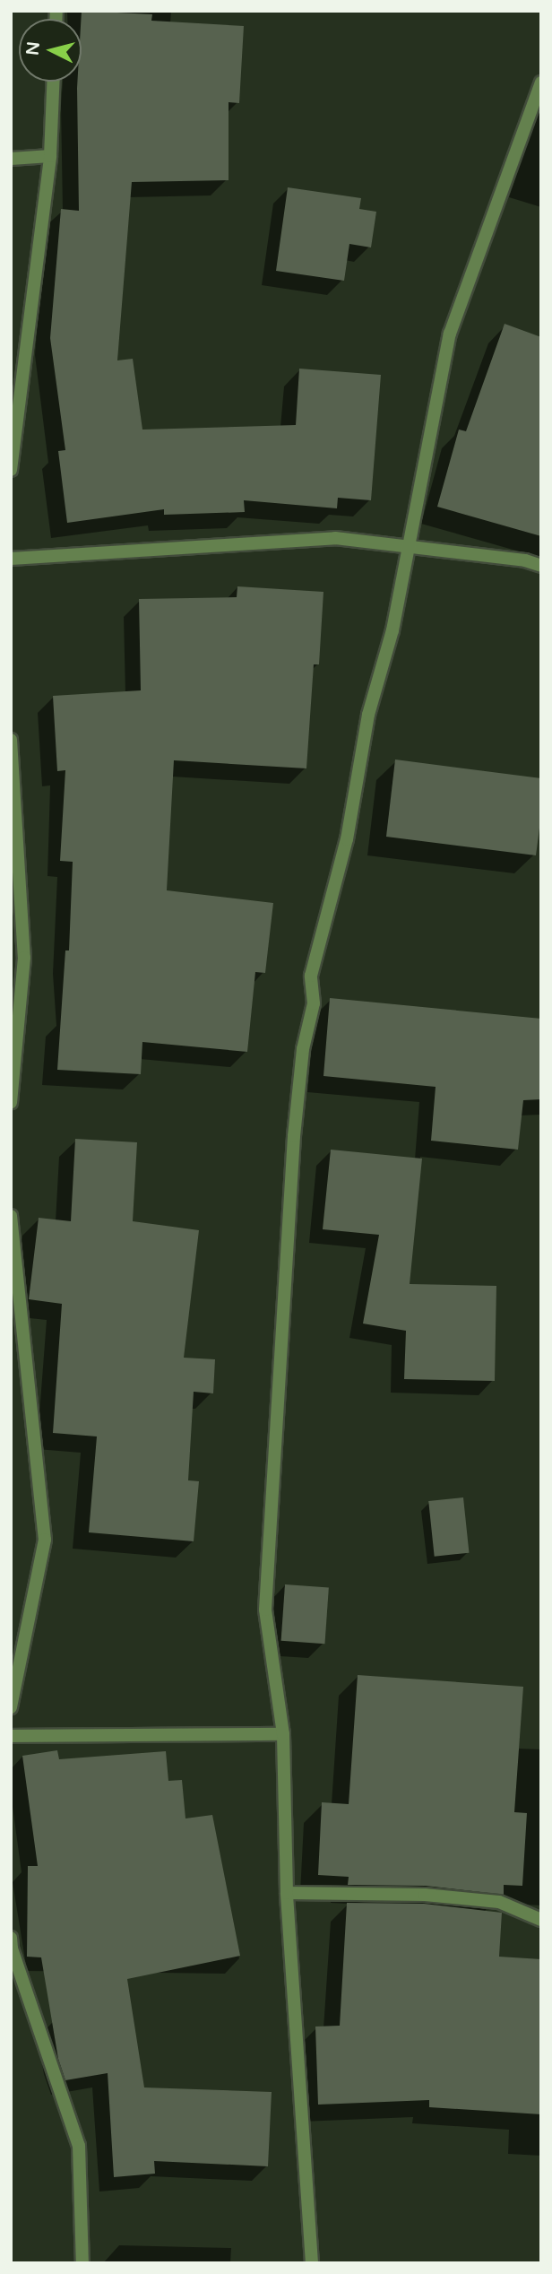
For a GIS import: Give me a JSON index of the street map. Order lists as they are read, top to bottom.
{
  "north": "left"
}
